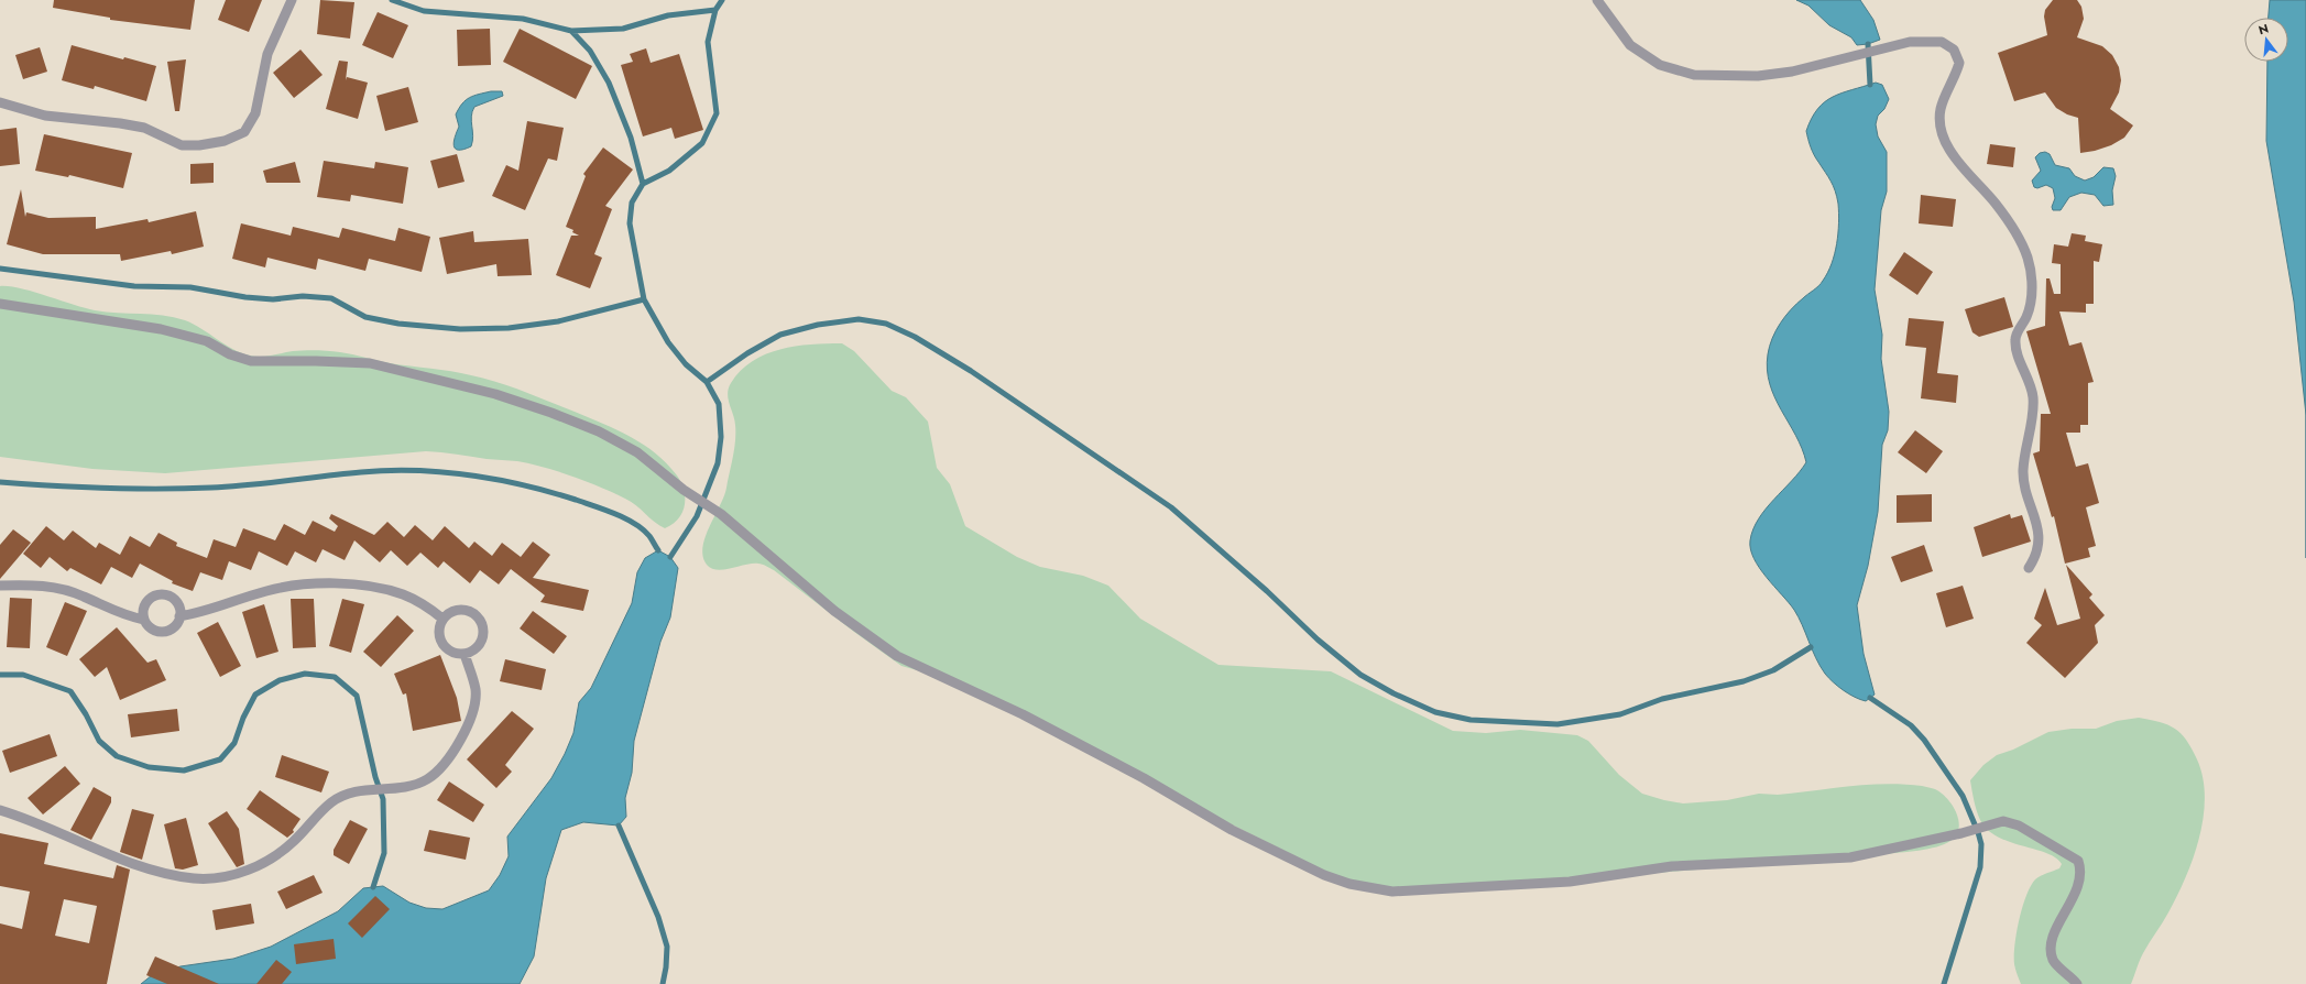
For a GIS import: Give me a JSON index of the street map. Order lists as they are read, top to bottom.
{
  "north": "top"
}
